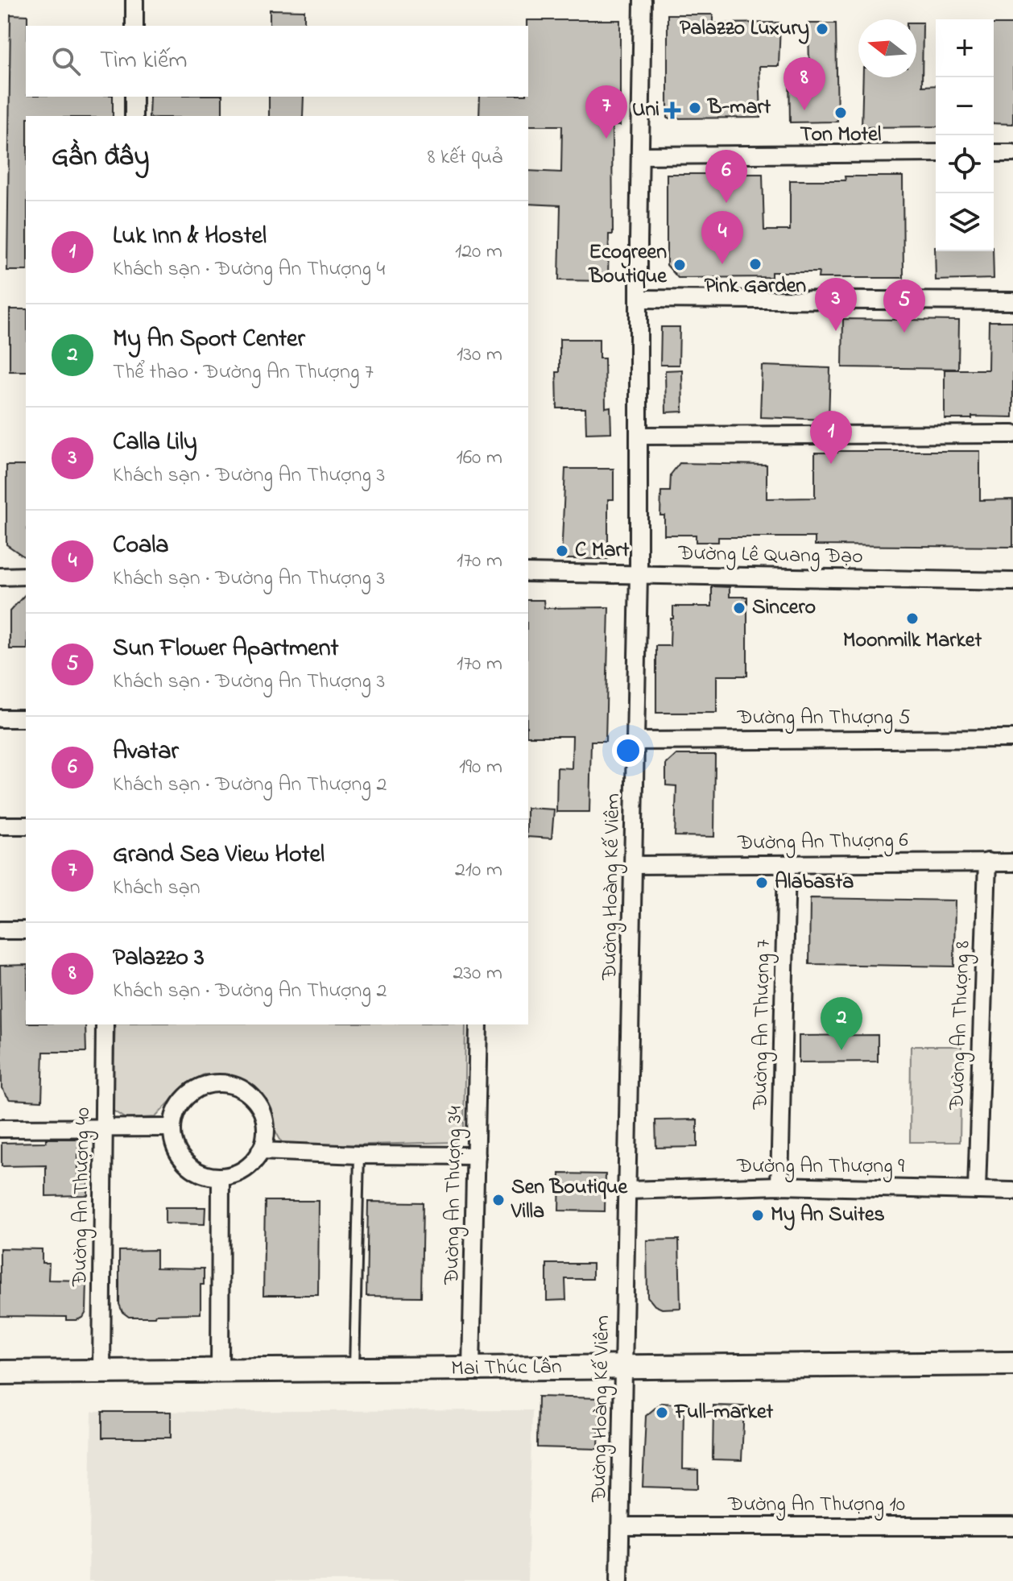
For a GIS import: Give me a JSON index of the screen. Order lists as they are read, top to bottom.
{
  "streets": {
    "street": [
      "Đường Lê Quang Đạo",
      "Đường An Thượng 5",
      "Đường An Thượng 6",
      "Đường Hoàng Kế Viêm",
      "Đường An Thượng 7",
      "Đường An Thượng 8",
      "Đường An Thượng 9",
      "Đường An Thượng 34",
      "Đường An Thượng 40",
      "Mai Thúc Lân",
      "Đường An Thượng 10"
    ]
  },
  "crossings": [
    ["Đường Lê Quang Đạo", "Đường Hoàng Kế Viêm"],
    ["Đường An Thượng 5", "Đường Hoàng Kế Viêm"],
    ["Đường An Thượng 6", "Đường Hoàng Kế Viêm"],
    ["Đường An Thượng 6", "Đường An Thượng 7"],
    ["Đường An Thượng 6", "Đường An Thượng 8"],
    ["Đường Hoàng Kế Viêm", "Đường An Thượng 9"],
    ["Đường Hoàng Kế Viêm", "Mai Thúc Lân"],
    ["Đường Hoàng Kế Viêm", "Đường An Thượng 10"],
    ["Đường An Thượng 7", "Đường An Thượng 9"],
    ["Đường An Thượng 8", "Đường An Thượng 9"],
    ["Đường An Thượng 34", "Mai Thúc Lân"],
    ["Đường An Thượng 40", "Mai Thúc Lân"]
  ],
  "places": {
    "other": [
      "Palazzo Luxury",
      "B-mart",
      "Ton Motel",
      "Pink Garden",
      "Ecogreen Boutique",
      "C Mart",
      "Sincero",
      "Moonmilk Market",
      "Alabasta",
      "Sen Boutique Villa",
      "My An Suites",
      "Full-market"
    ],
    "health": ["Uni"]
  },
  "north": "left",
  "page": {
    "map_buttons": ["+", "−"],
    "search": "Tìm kiếm",
    "pins": [
      "8",
      "7",
      "6",
      "4",
      "3",
      "5",
      "1",
      "2"
    ],
    "heading": ["Gần đây", "8 kết quả"],
    "list": [
      {
        "mark": "1",
        "name": "Luk Inn & Hostel",
        "note": "Khách sạn · Đường An Thượng 4",
        "value": "120 m"
      },
      {
        "mark": "2",
        "name": "My An Sport Center",
        "note": "Thể thao · Đường An Thượng 7",
        "value": "130 m"
      },
      {
        "mark": "3",
        "name": "Calla Lily",
        "note": "Khách sạn · Đường An Thượng 3",
        "value": "160 m"
      },
      {
        "mark": "4",
        "name": "Coala",
        "note": "Khách sạn · Đường An Thượng 3",
        "value": "170 m"
      },
      {
        "mark": "5",
        "name": "Sun Flower Apartment",
        "note": "Khách sạn · Đường An Thượng 3",
        "value": "170 m"
      },
      {
        "mark": "6",
        "name": "Avatar",
        "note": "Khách sạn · Đường An Thượng 2",
        "value": "190 m"
      },
      {
        "mark": "7",
        "name": "Grand Sea View Hotel",
        "note": "Khách sạn",
        "value": "210 m"
      },
      {
        "mark": "8",
        "name": "Palazzo 3",
        "note": "Khách sạn · Đường An Thượng 2",
        "value": "230 m"
      }
    ]
  }
}
